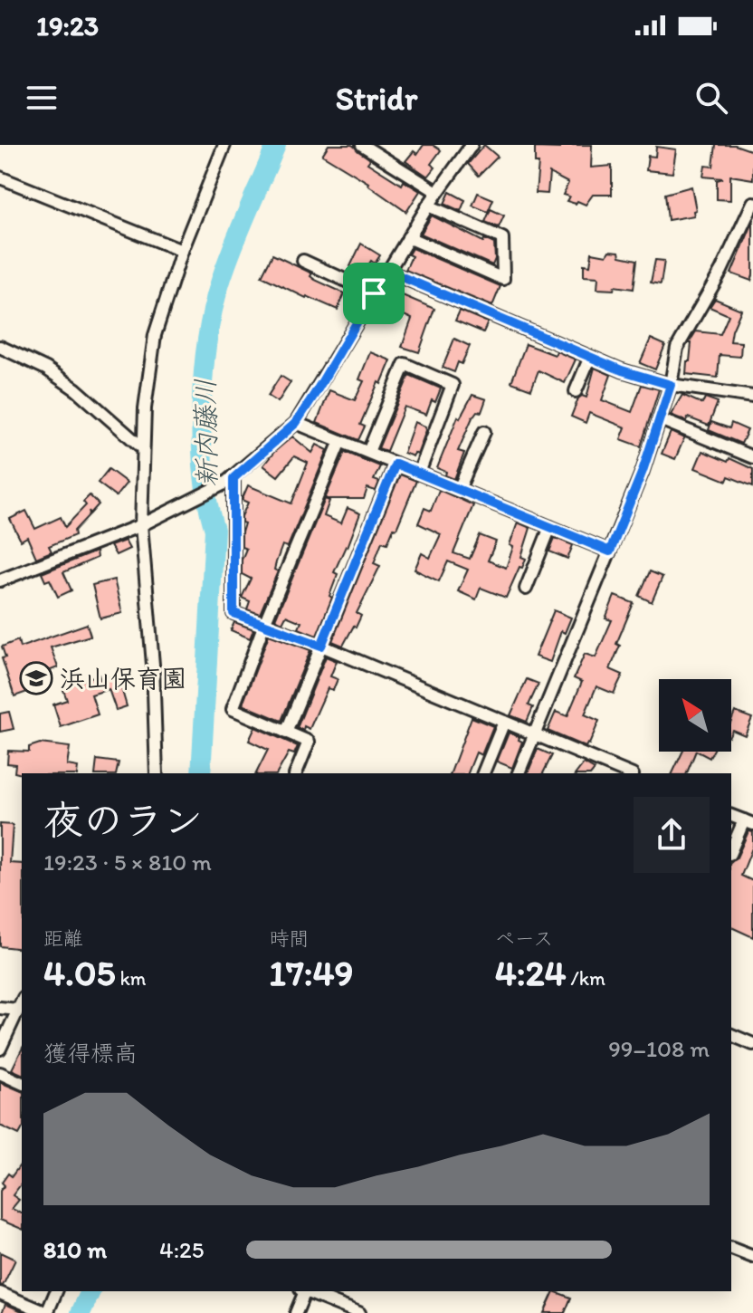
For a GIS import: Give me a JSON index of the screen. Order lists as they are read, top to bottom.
{
  "water": ["新内藤川"],
  "places": {
    "school or university": ["浜山保育園"]
  },
  "north": "top left",
  "page": {
    "status": "19:23",
    "header": "Stridr",
    "heading": ["夜のラン", "19:23 · 5 × 810 m"],
    "stats": [
      ["距離", "4.05 km"],
      ["時間", "17:49"],
      ["ペース", "4:24 /km"]
    ],
    "chart": ["獲得標高", "99–108 m"],
    "list": [
      {
        "name": "810 m",
        "note": "4:25"
      }
    ]
  }
}
